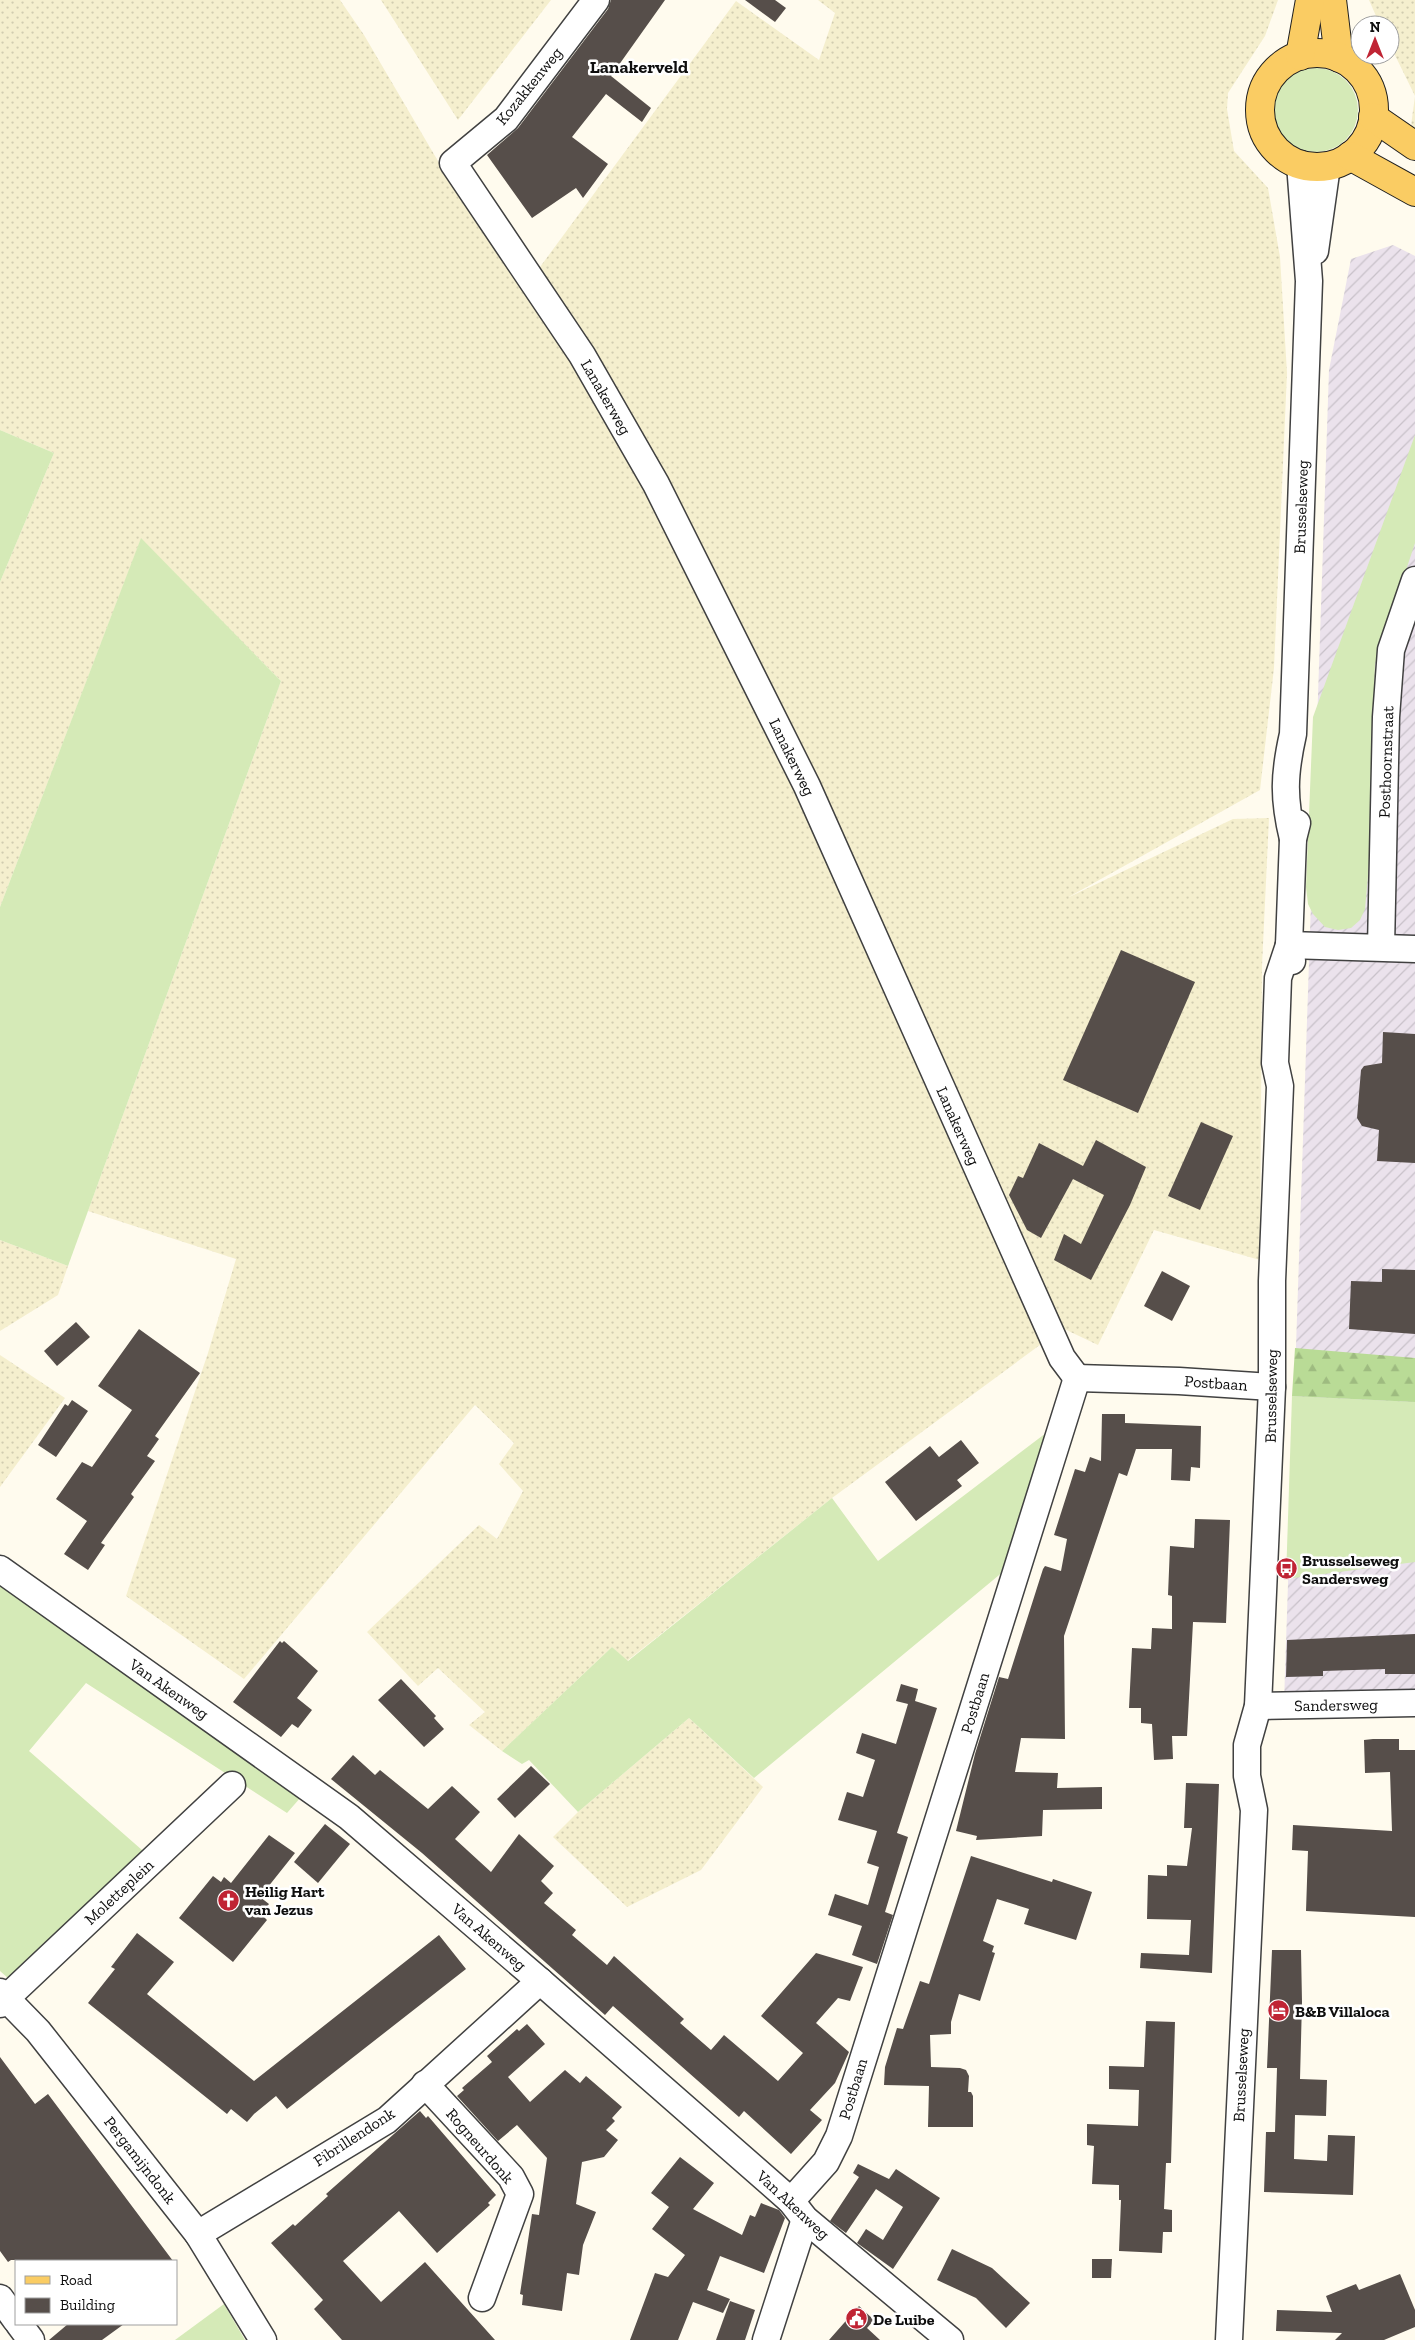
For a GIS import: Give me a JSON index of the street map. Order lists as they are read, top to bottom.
{
  "streets": {
    "street": [
      "Kozakkenweg",
      "Lanakerweg",
      "Brusselseweg",
      "Posthoornstraat",
      "Postbaan",
      "Van Akenweg",
      "Sandersweg",
      "Moletteplein",
      "Fibrillendonk",
      "Rogneurdonk",
      "Pergamijndonk"
    ]
  },
  "crossings": [
    ["Kozakkenweg", "Lanakerweg"],
    ["Lanakerweg", "Postbaan"],
    ["Brusselseweg", "Postbaan"],
    ["Brusselseweg", "Sandersweg"],
    ["Postbaan", "Van Akenweg"],
    ["Van Akenweg", "Fibrillendonk"],
    ["Moletteplein", "Pergamijndonk"],
    ["Fibrillendonk", "Rogneurdonk"],
    ["Fibrillendonk", "Pergamijndonk"]
  ],
  "districts": ["Lanakerveld"],
  "places": {
    "bus stop": ["Brusselseweg Sandersweg"],
    "church": ["Heilig Hart van Jezus"],
    "hotel": ["B&B Villaloca"],
    "public building": ["De Luibe"]
  },
  "legend": ["Road", "Building"],
  "north": "top"
}
